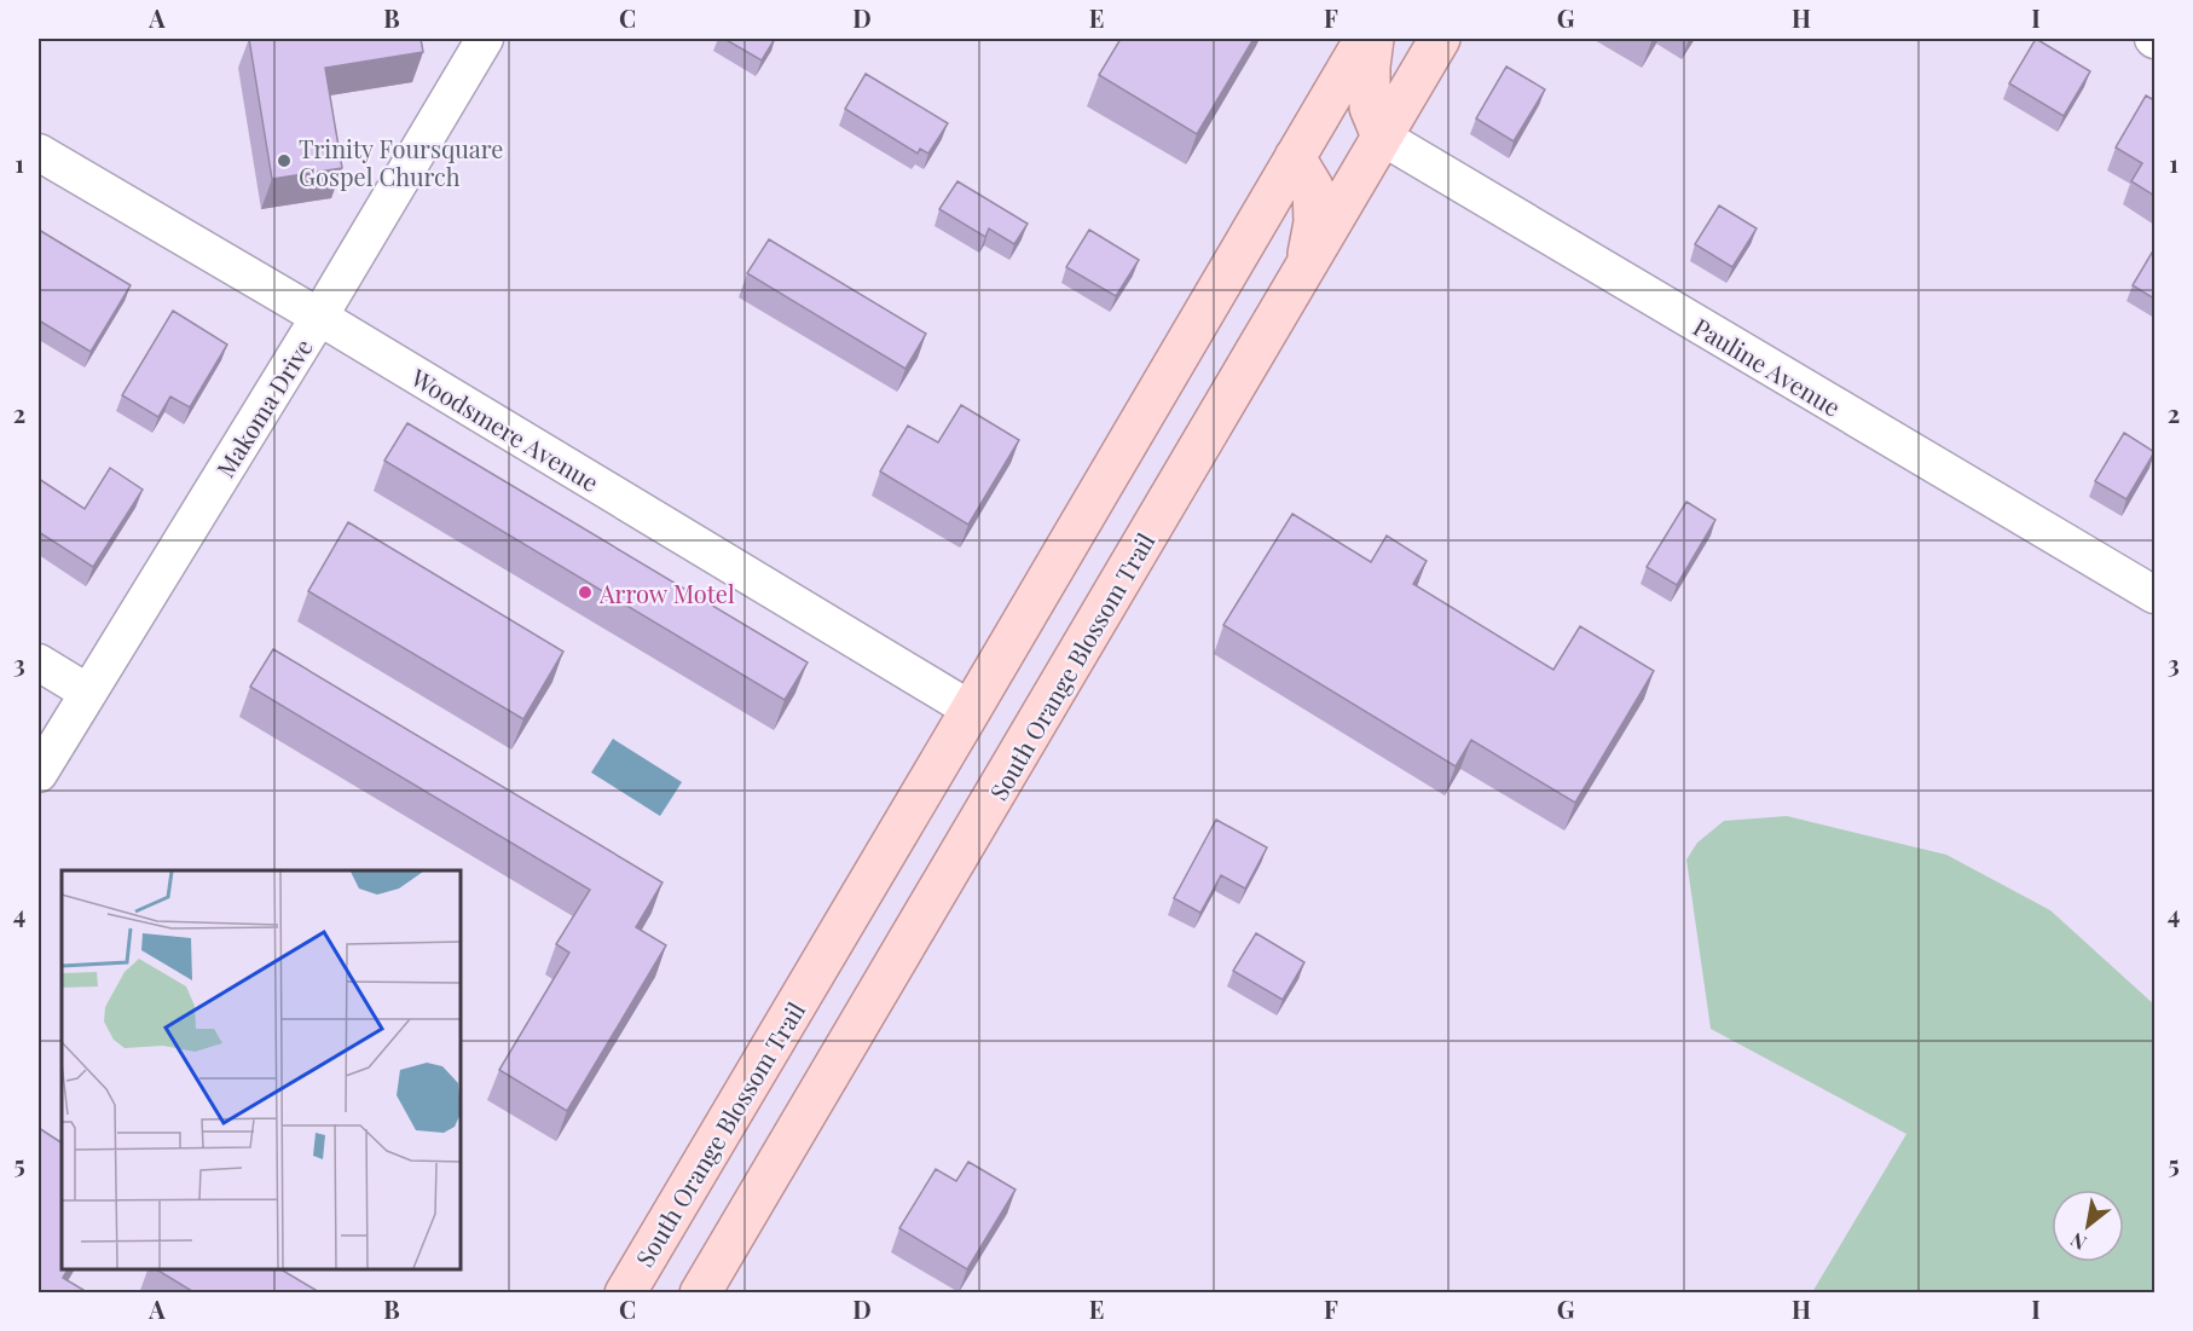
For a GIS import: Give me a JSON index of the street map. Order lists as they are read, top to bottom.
{
  "streets": {
    "main road": ["South Orange Blossom Trail"],
    "street": ["Pauline Avenue", "Makoma Drive", "Woodsmere Avenue"]
  },
  "crossings": [
    ["Pauline Avenue", "South Orange Blossom Trail"],
    ["Makoma Drive", "Woodsmere Avenue"],
    ["Woodsmere Avenue", "South Orange Blossom Trail"]
  ],
  "places": ["Trinity Foursquare Gospel Church", "Arrow Motel"],
  "north": "bottom left",
  "grid": {
    "columns": [
      "A",
      "B",
      "C",
      "D",
      "E",
      "F",
      "G",
      "H",
      "I"
    ],
    "rows": [
      "1",
      "2",
      "3",
      "4",
      "5"
    ]
  }
}
